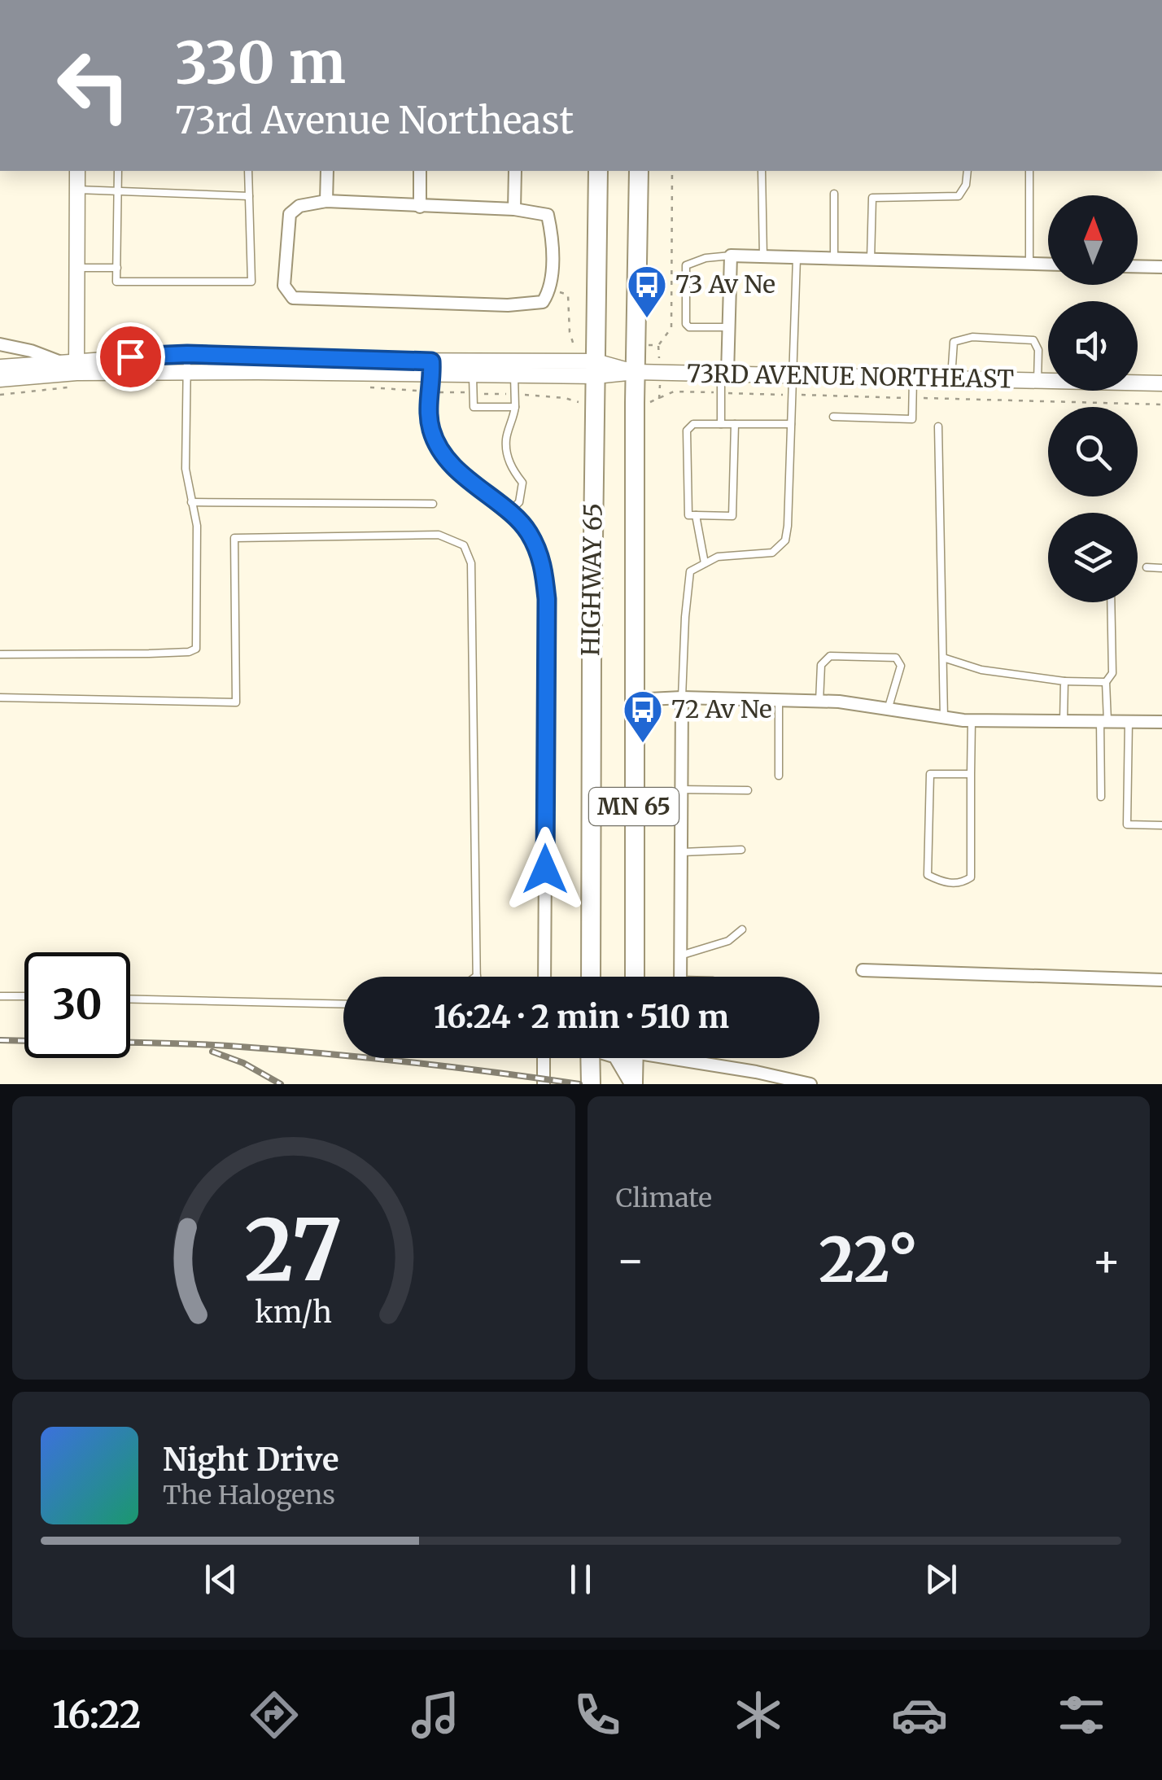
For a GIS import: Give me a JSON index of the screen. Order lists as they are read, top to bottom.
{
  "streets": {
    "highway": ["HIGHWAY 65", "MN 65"],
    "street": ["73RD AVENUE NORTHEAST"]
  },
  "crossings": [
    ["73RD AVENUE NORTHEAST", "HIGHWAY 65"]
  ],
  "places": {
    "bus stop": ["73 Av Ne", "72 Av Ne"]
  },
  "north": "top",
  "page": {
    "turn": ["330 m", "73rd Avenue Northeast"],
    "limit": "30",
    "trip": "16:24 · 2 min · 510 m",
    "tile": "Climate",
    "heat": ["−", "22°", "+"],
    "song": ["Night Drive", "The Halogens"],
    "tabs": "16:22",
    "gauge": ["27", "km/h"]
  }
}
